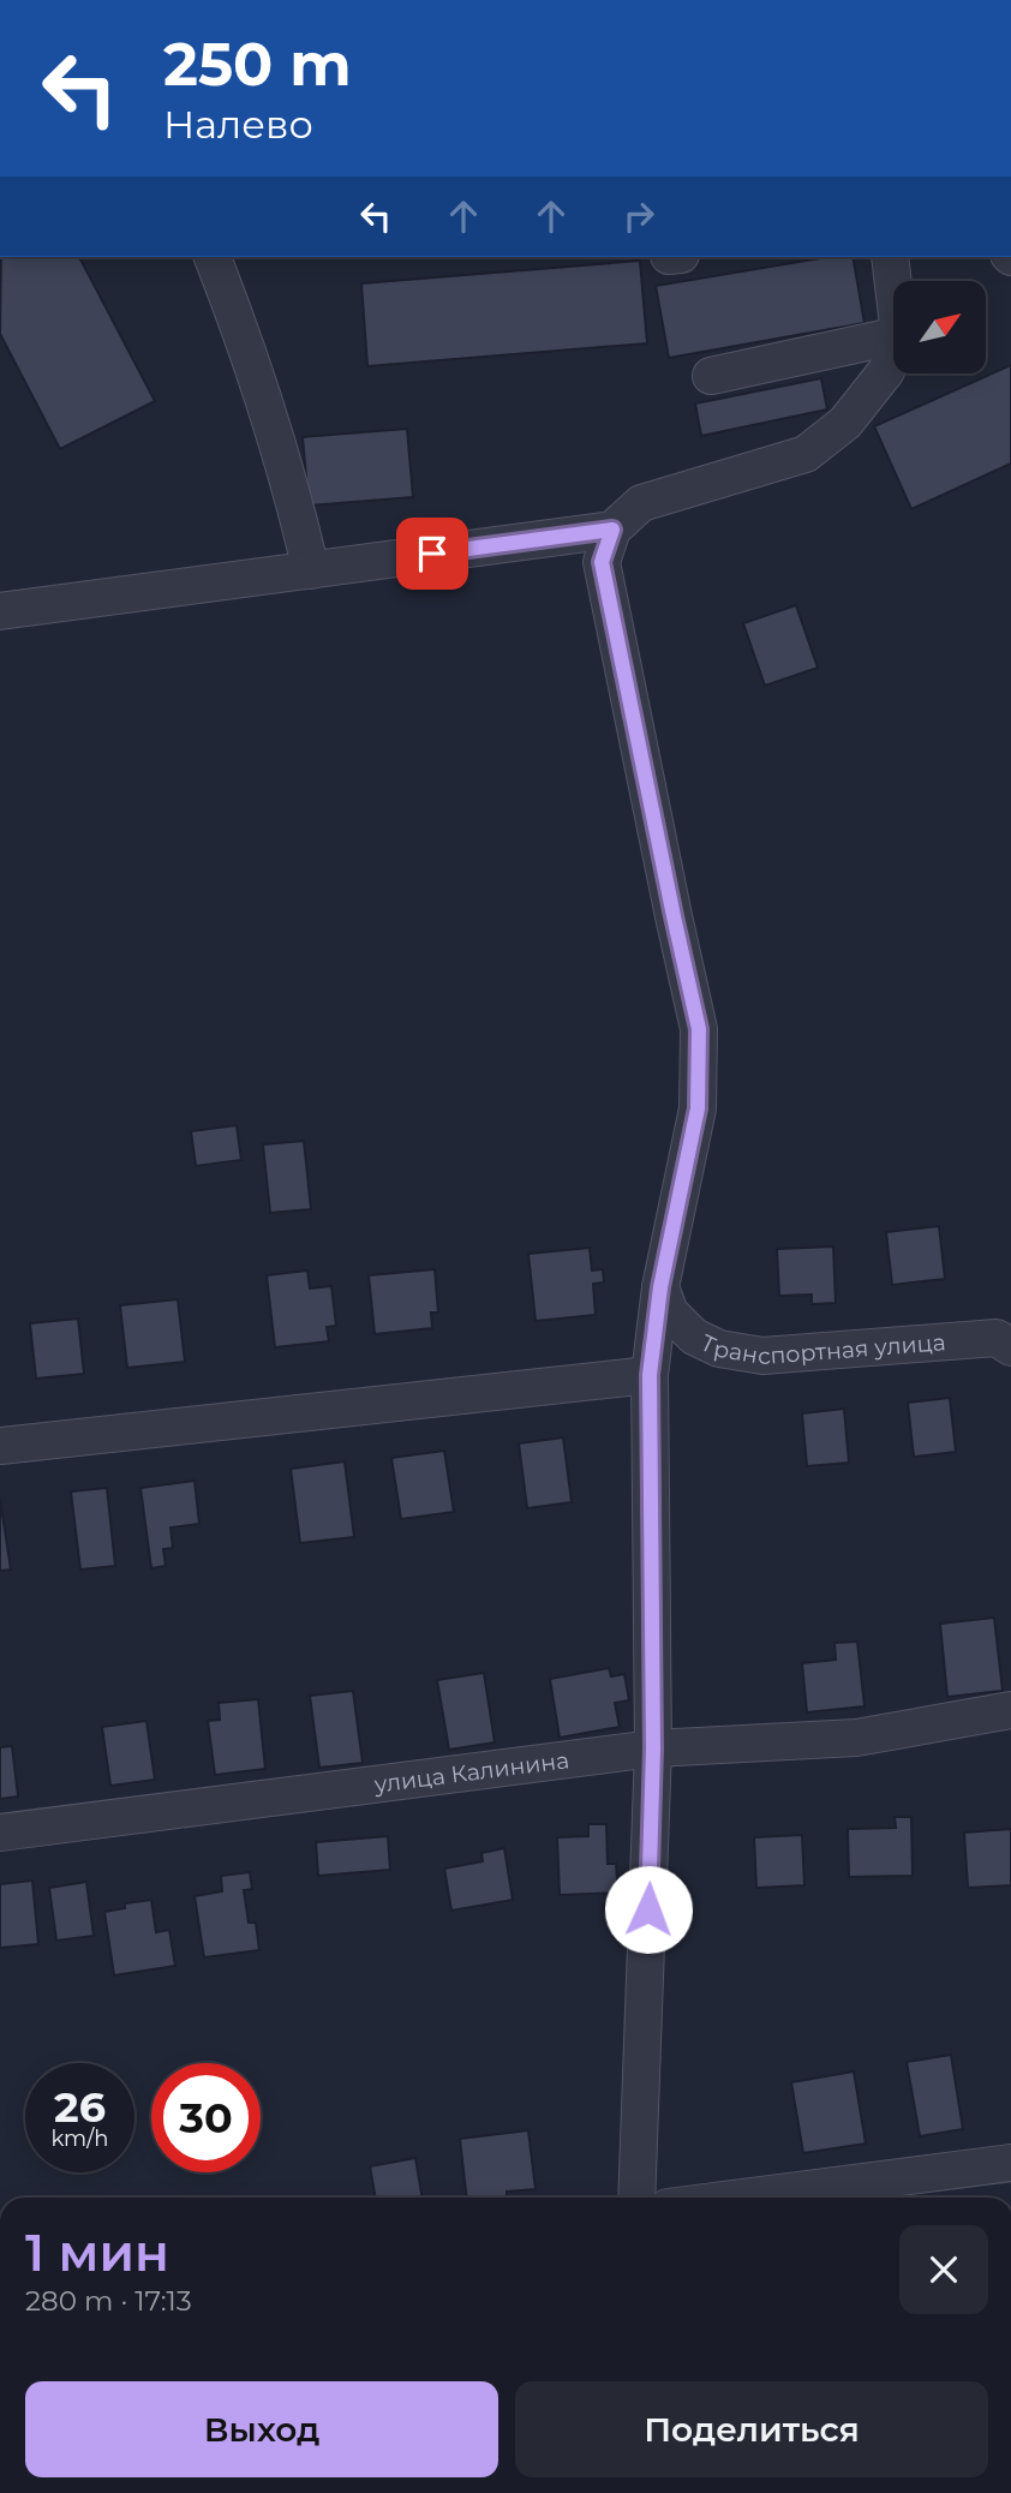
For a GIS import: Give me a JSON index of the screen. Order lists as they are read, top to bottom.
{
  "streets": {
    "street": ["Транспортная улица", "улица Калинина"]
  },
  "north": "top right",
  "page": {
    "turn": ["250 m", "Налево"],
    "speed": "26 km/h",
    "limit": "30",
    "heading": ["1 мин", "280 m · 17:13"],
    "buttons": ["Выход", "Поделиться"]
  }
}
